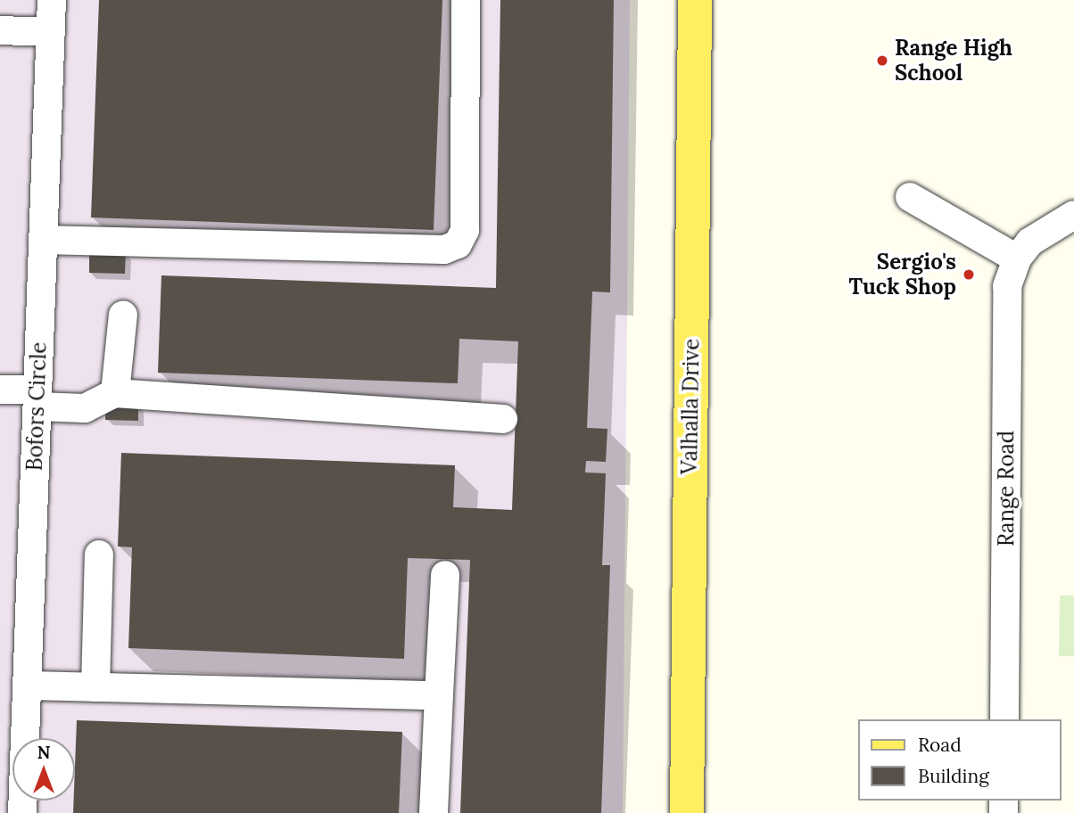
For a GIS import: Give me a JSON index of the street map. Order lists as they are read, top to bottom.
{
  "streets": {
    "main road": ["Valhalla Drive"],
    "street": ["Bofors Circle", "Range Road"]
  },
  "places": ["Range High School", "Sergio's Tuck Shop"],
  "legend": ["Road", "Building"],
  "north": "top"
}
